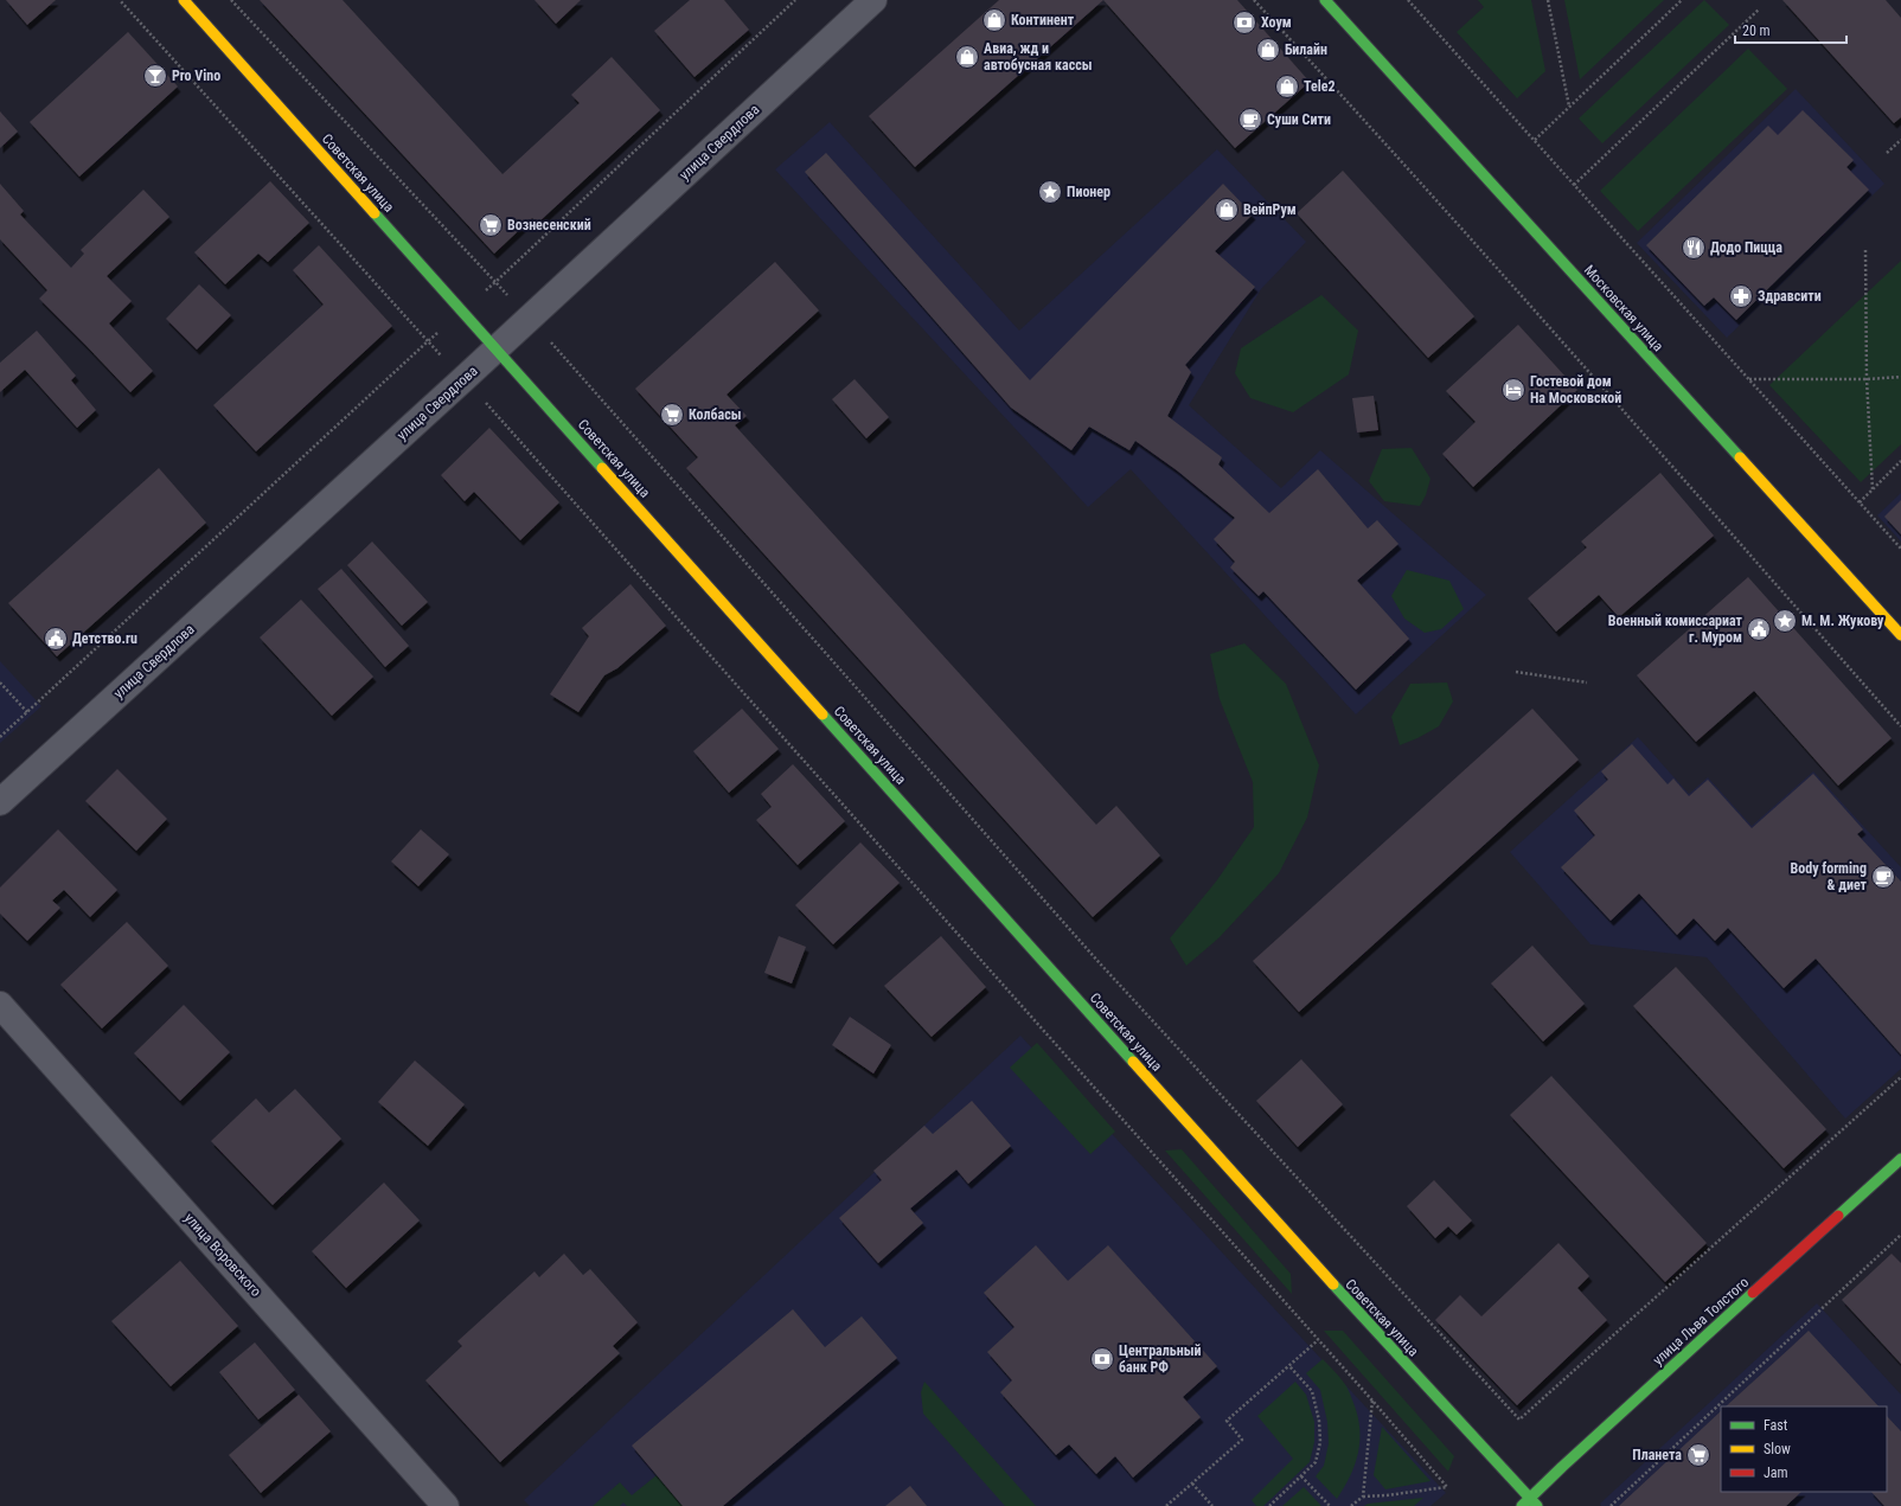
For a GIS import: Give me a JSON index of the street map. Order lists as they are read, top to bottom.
{
  "streets": {
    "street": [
      "улица Свердлова",
      "Советская улица",
      "Московская улица",
      "улица Воровского",
      "улица Льва Толстого"
    ]
  },
  "crossings": [
    ["улица Свердлова", "Советская улица"],
    ["Советская улица", "улица Льва Толстого"]
  ],
  "places": {
    "shop": [
      "Континент",
      "Билайн",
      "Авиа, жд и автобусная кассы",
      "Tele2",
      "ВейпРум"
    ],
    "bank": ["Хоум", "Центральный банк РФ"],
    "bar": ["Pro Vino"],
    "cafe": ["Суши Сити", "Body forming & диет"],
    "place": ["Пионер", "М. М. Жукову"],
    "supermarket": ["Вознесенский", "Колбасы", "Планета"],
    "restaurant": ["Додо Пицца"],
    "pharmacy": ["Здравсити"],
    "hotel": ["Гостевой дом На Московской"],
    "public building": ["Военный комиссариат г. Муром", "Детство.ru"]
  },
  "legend": ["Fast", "Slow", "Jam"],
  "scale_bar": "20 m"
}
